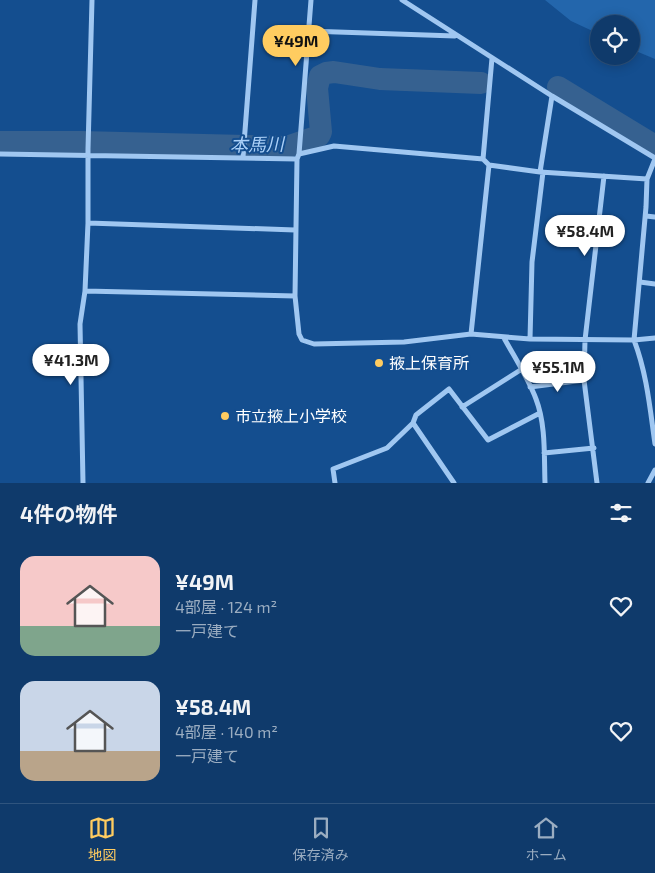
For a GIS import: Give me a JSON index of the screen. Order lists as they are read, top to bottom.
{
  "water": ["本馬川"],
  "places": ["掖上保育所", "市立掖上小学校"],
  "page": {
    "price": [
      "¥49M",
      "¥58.4M",
      "¥41.3M",
      "¥55.1M"
    ],
    "heading": "4件の物件",
    "list": [
      {
        "name": "¥49M",
        "note": "4部屋 · 124 m² · 一戸建て"
      },
      {
        "name": "¥58.4M",
        "note": "4部屋 · 140 m² · 一戸建て"
      }
    ],
    "tabs": ["地図", "保存済み", "ホーム"]
  }
}
